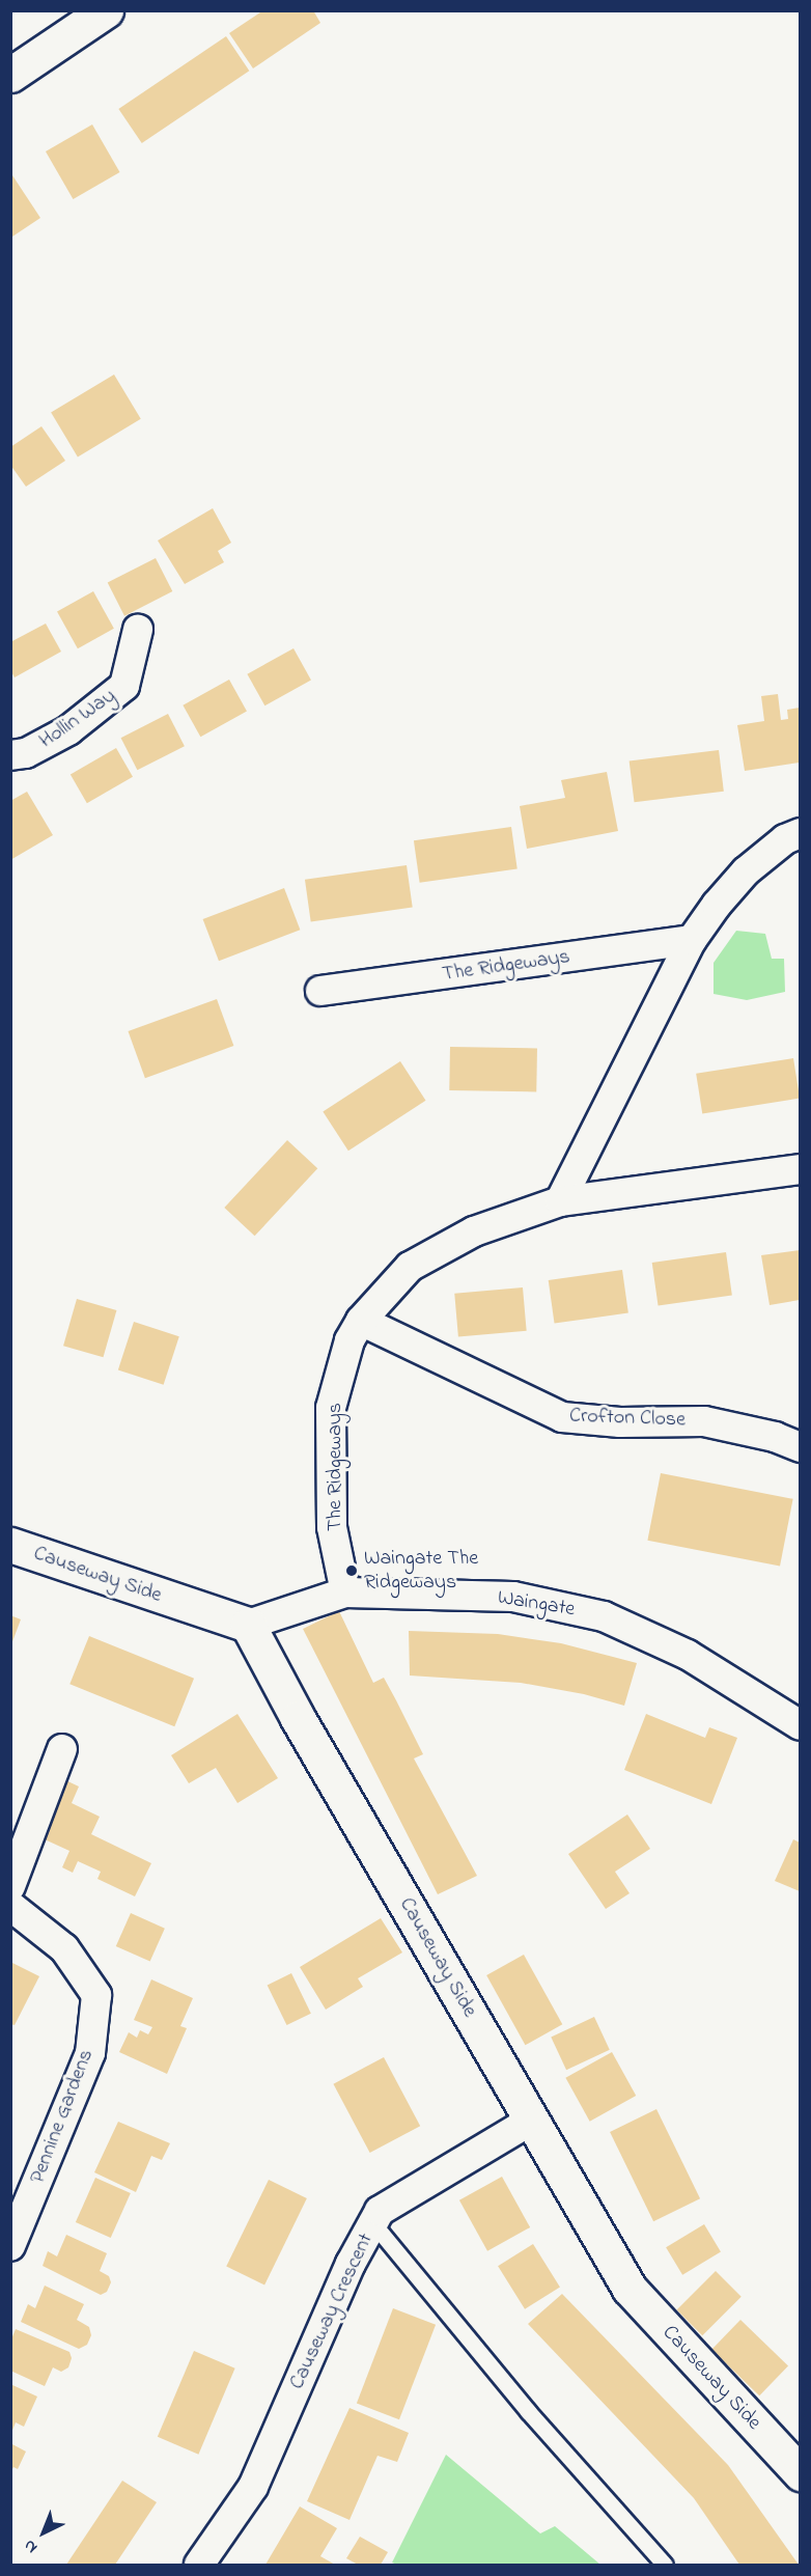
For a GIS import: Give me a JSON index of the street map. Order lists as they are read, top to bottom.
{
  "streets": {
    "street": [
      "Hollin Way",
      "The Ridgeways",
      "Crofton Close",
      "Causeway Side",
      "Waingate",
      "Pennine Gardens",
      "Causeway Crescent"
    ]
  },
  "crossings": [
    ["The Ridgeways", "Crofton Close"],
    ["The Ridgeways", "Waingate"],
    ["Causeway Side", "Waingate"],
    ["Causeway Side", "Causeway Crescent"]
  ],
  "places": ["Waingate The Ridgeways"],
  "north": "bottom left"
}
